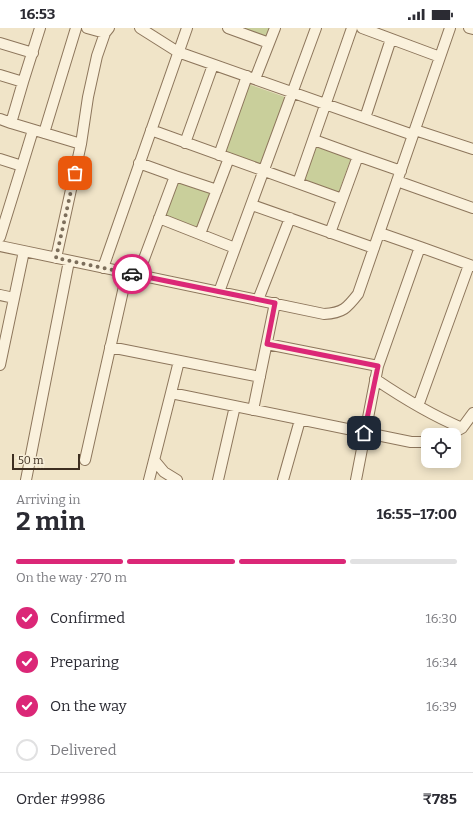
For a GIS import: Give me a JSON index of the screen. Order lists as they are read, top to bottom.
{
  "scale_bar": "50 m",
  "page": {
    "status": "16:53",
    "scale": "50 m",
    "heading": ["2 min", "Arriving in", "16:55–17:00"],
    "panel": ["Order #9986", "₹785"],
    "bar": "On the way · 270 m",
    "list": [
      ["Confirmed", "16:30"],
      ["Preparing", "16:34"],
      ["On the way", "16:39"],
      "Delivered"
    ]
  }
}
